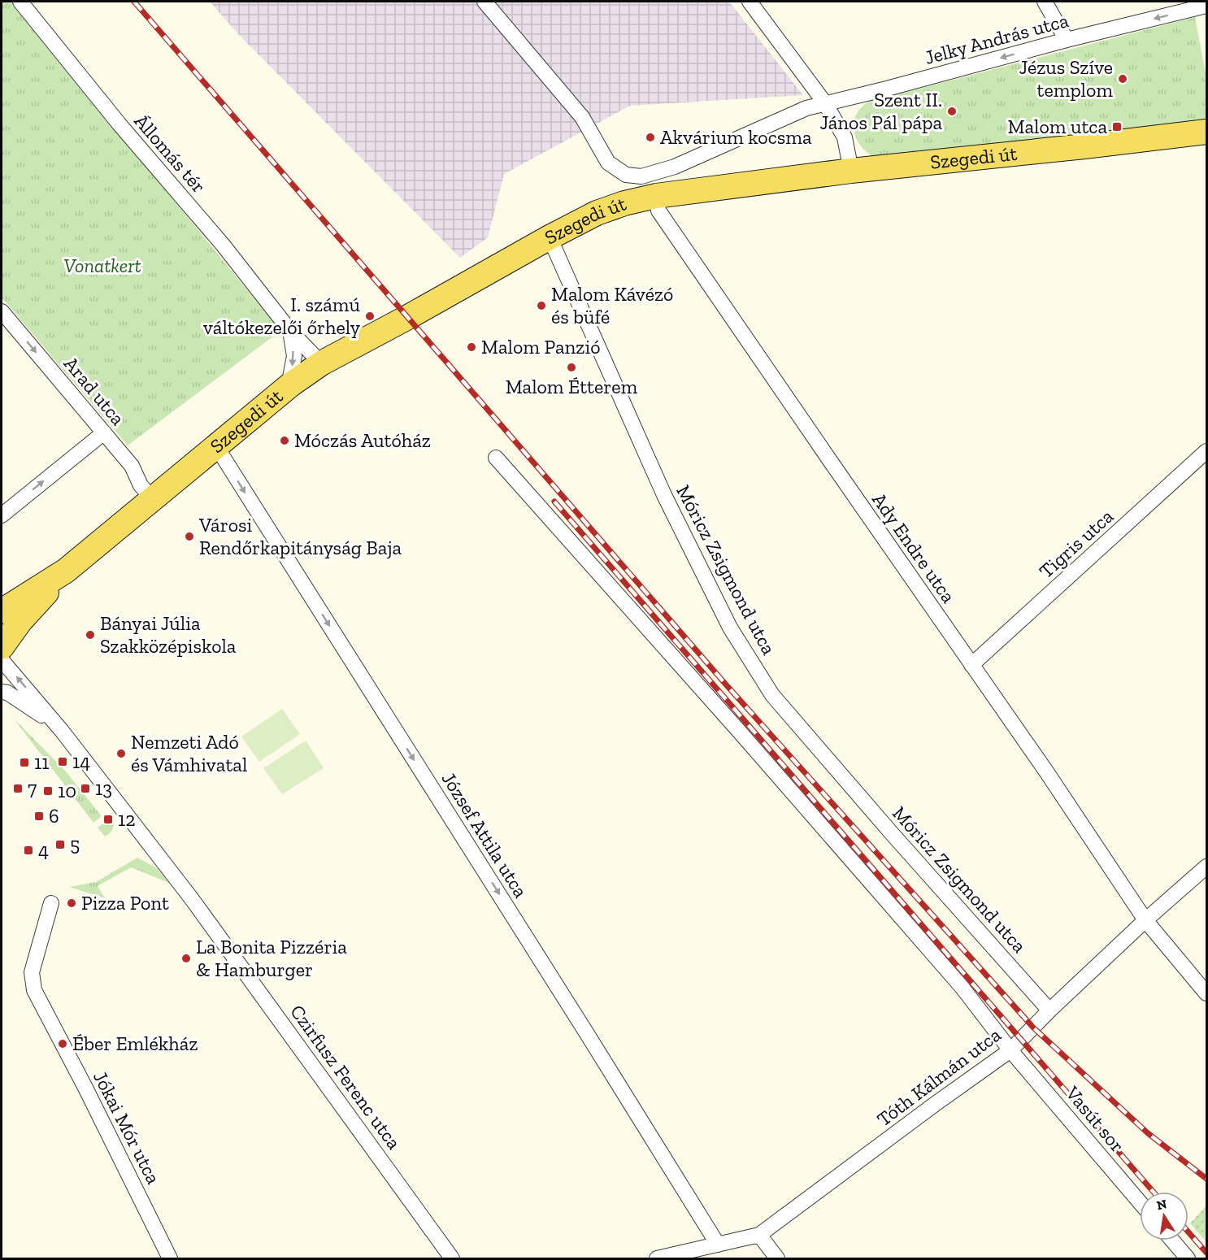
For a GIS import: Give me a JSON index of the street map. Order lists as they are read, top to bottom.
{
  "streets": {
    "main road": ["Szegedi út"],
    "street": [
      "Jelky András utca",
      "Állomás tér",
      "Arad utca",
      "Tigris utca",
      "Ady Endre utca",
      "Móricz Zsigmond utca",
      "József Attila utca",
      "Czirfusz Ferenc utca",
      "Tóth Kálmán utca",
      "Vasút sor",
      "Jókai Mór utca"
    ]
  },
  "crossings": [
    ["Állomás tér", "Szegedi út"],
    ["Szegedi út", "Arad utca"],
    ["Szegedi út", "Ady Endre utca"],
    ["Szegedi út", "Móricz Zsigmond utca"],
    ["Szegedi út", "József Attila utca"],
    ["Tigris utca", "Ady Endre utca"],
    ["Ady Endre utca", "Tóth Kálmán utca"],
    ["Móricz Zsigmond utca", "Tóth Kálmán utca"],
    ["József Attila utca", "Tóth Kálmán utca"],
    ["Tóth Kálmán utca", "Vasút sor"]
  ],
  "one_way": ["Jelky András utca", "Arad utca", "József Attila utca"],
  "parks": ["Vonatkert"],
  "places": {
    "other": [
      "Jézus Szíve templom",
      "Szent II. János Pál pápa",
      "Akvárium kocsma",
      "Malom Kávézó és büfé",
      "I. számú váltókezelői őrhely",
      "Malom Panzió",
      "Malom Étterem",
      "Móczás Autóház",
      "Városi Rendőrkapitányság Baja",
      "Bányai Júlia Szakközépiskola",
      "Nemzeti Adó és Vámhivatal",
      "Pizza Pont",
      "La Bonita Pizzéria & Hamburger",
      "Éber Emlékház"
    ],
    "transit": [
      "Malom utca",
      "14",
      "11",
      "7",
      "13",
      "10",
      "6",
      "12",
      "5",
      "4"
    ]
  },
  "north": "top"
}
